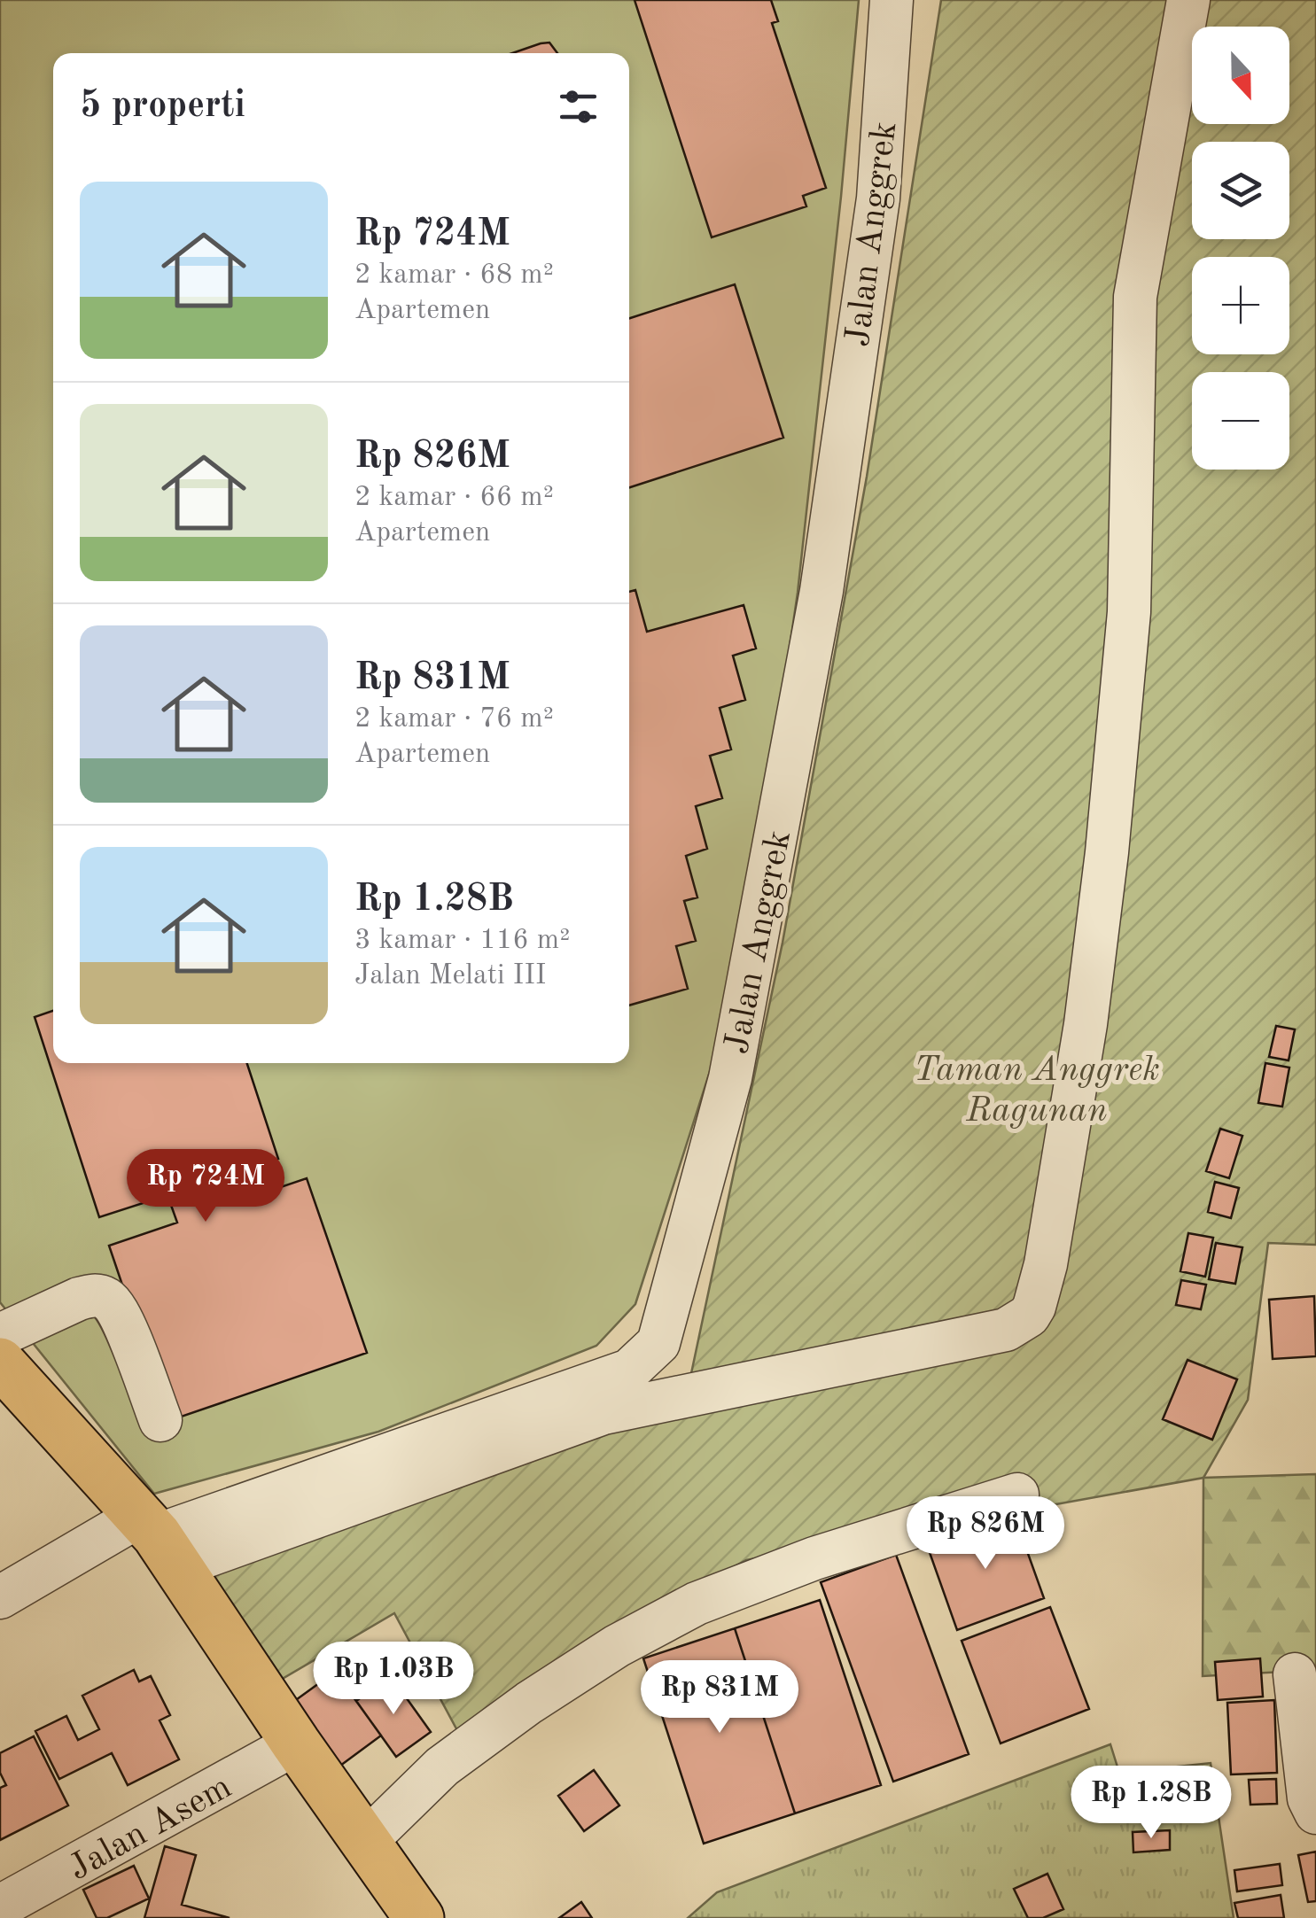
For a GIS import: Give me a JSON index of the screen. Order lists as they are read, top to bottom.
{
  "streets": {
    "street": ["Jalan Anggrek", "Jalan Asem"]
  },
  "parks": ["Taman Anggrek Ragunan"],
  "north": "bottom",
  "page": {
    "map_buttons": ["+", "−"],
    "heading": "5 properti",
    "list": [
      {
        "name": "Rp 724M",
        "note": "2 kamar · 68 m² · Apartemen"
      },
      {
        "name": "Rp 826M",
        "note": "2 kamar · 66 m² · Apartemen"
      },
      {
        "name": "Rp 831M",
        "note": "2 kamar · 76 m² · Apartemen"
      },
      {
        "name": "Rp 1.28B",
        "note": "3 kamar · 116 m² · Jalan Melati III"
      }
    ],
    "price": [
      "Rp 724M",
      "Rp 826M",
      "Rp 1.03B",
      "Rp 831M",
      "Rp 1.28B"
    ]
  }
}
